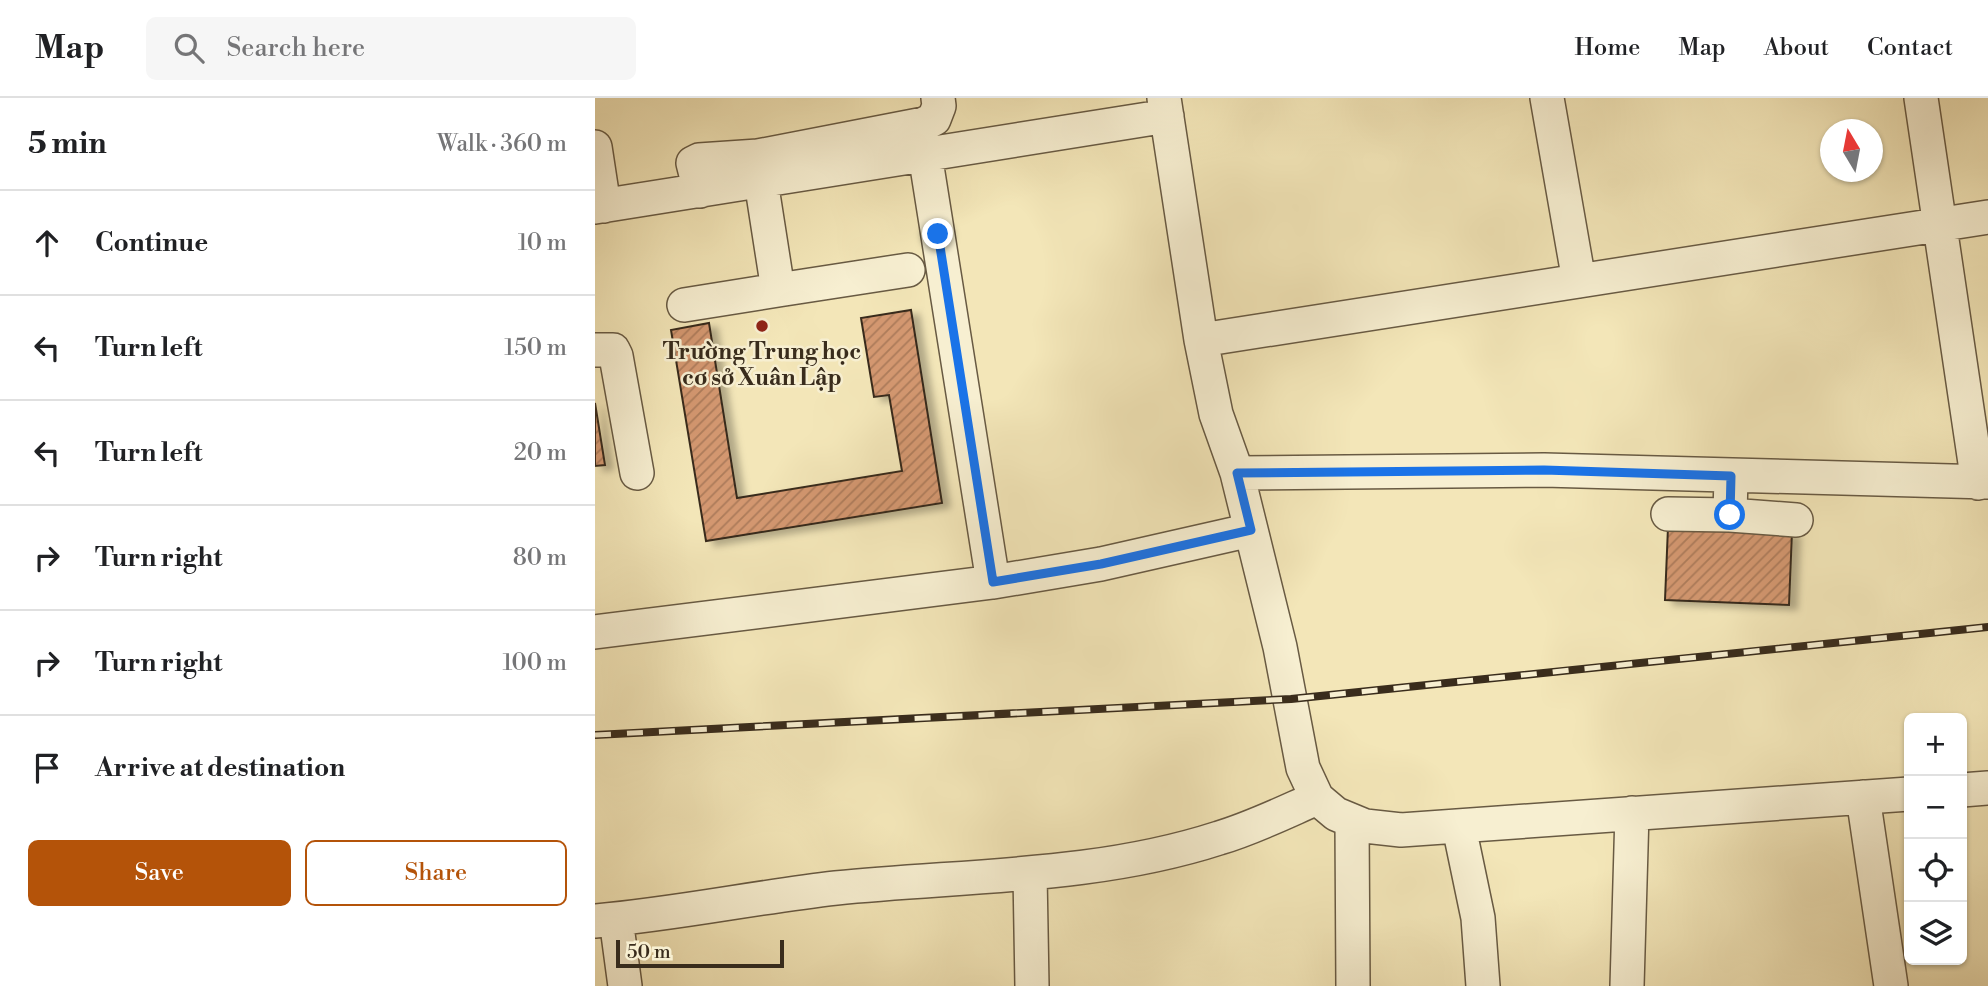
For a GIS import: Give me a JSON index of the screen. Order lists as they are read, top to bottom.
{
  "places": ["Trường Trung học cơ sở Xuân Lập"],
  "scale_bar": "50 m",
  "north": "top",
  "page": {
    "header": "Map",
    "search": "Search here",
    "nav": [
      "Home",
      "Map",
      "About",
      "Contact"
    ],
    "heading": ["5 min", "Walk · 360 m"],
    "list": [
      ["Continue", "10 m"],
      ["Turn left", "150 m"],
      ["Turn left", "20 m"],
      ["Turn right", "80 m"],
      ["Turn right", "100 m"],
      "Arrive at destination"
    ],
    "map_buttons": ["+", "−"],
    "buttons": ["Save", "Share"],
    "scale": "50 m"
  }
}
